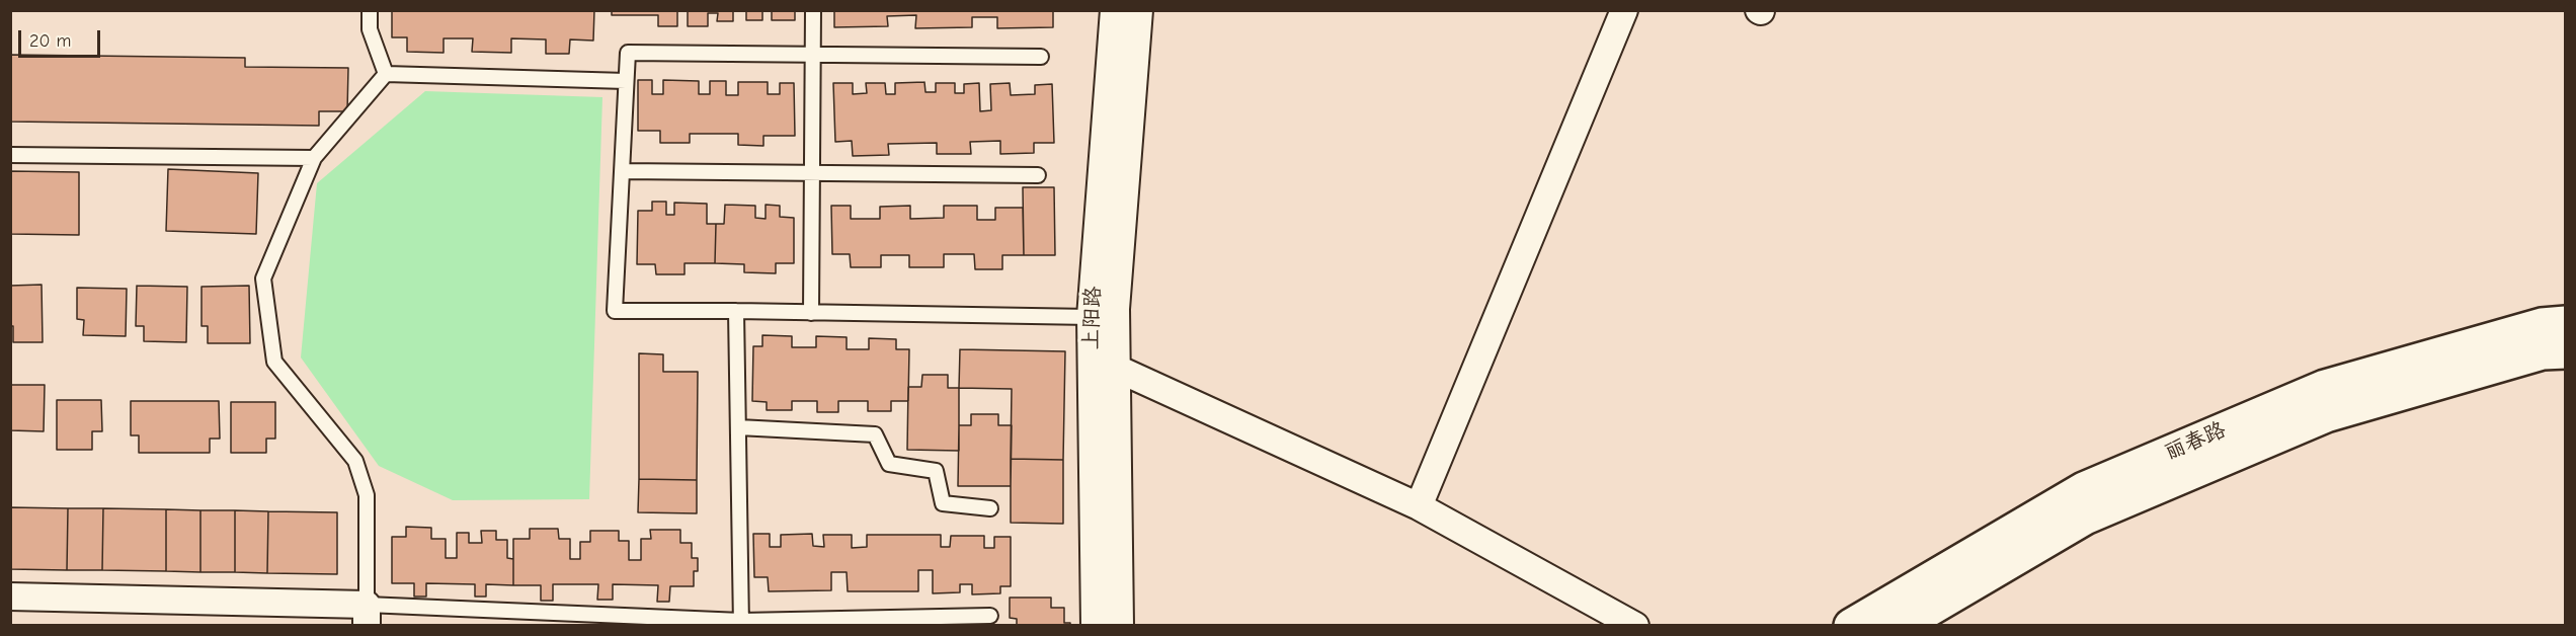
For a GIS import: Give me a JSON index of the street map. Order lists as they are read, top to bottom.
{
  "streets": {
    "main road": ["丽春路"],
    "street": ["上阳路"]
  },
  "scale_bar": "20 m"
}
